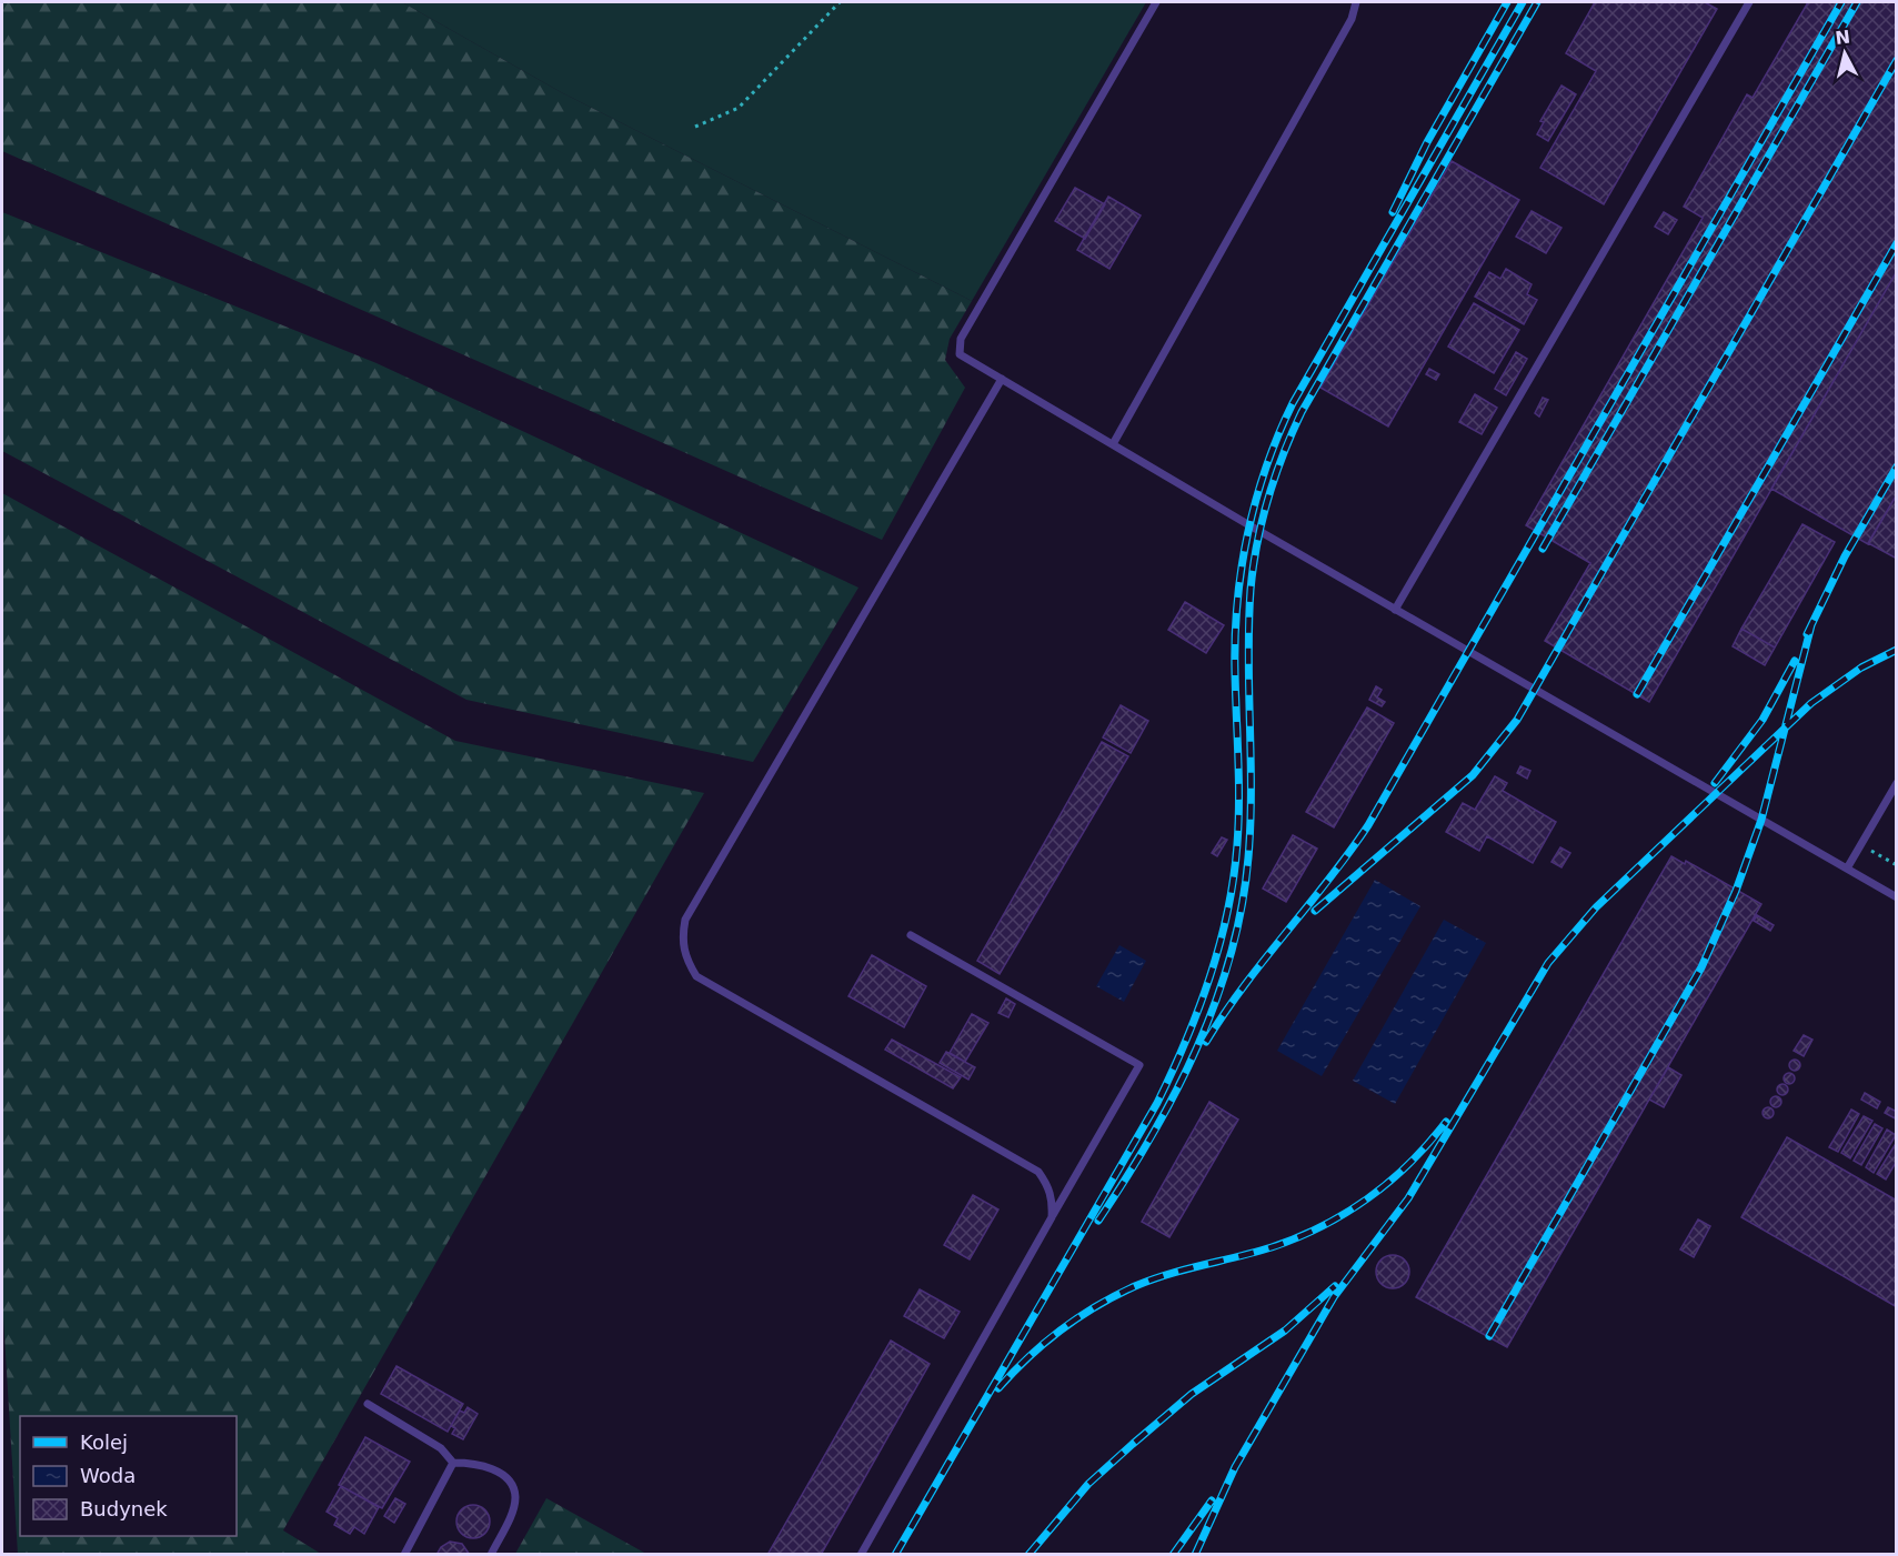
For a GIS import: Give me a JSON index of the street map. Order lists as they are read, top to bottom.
{
  "legend": ["Kolej", "Woda", "Budynek"],
  "north": "top"
}
